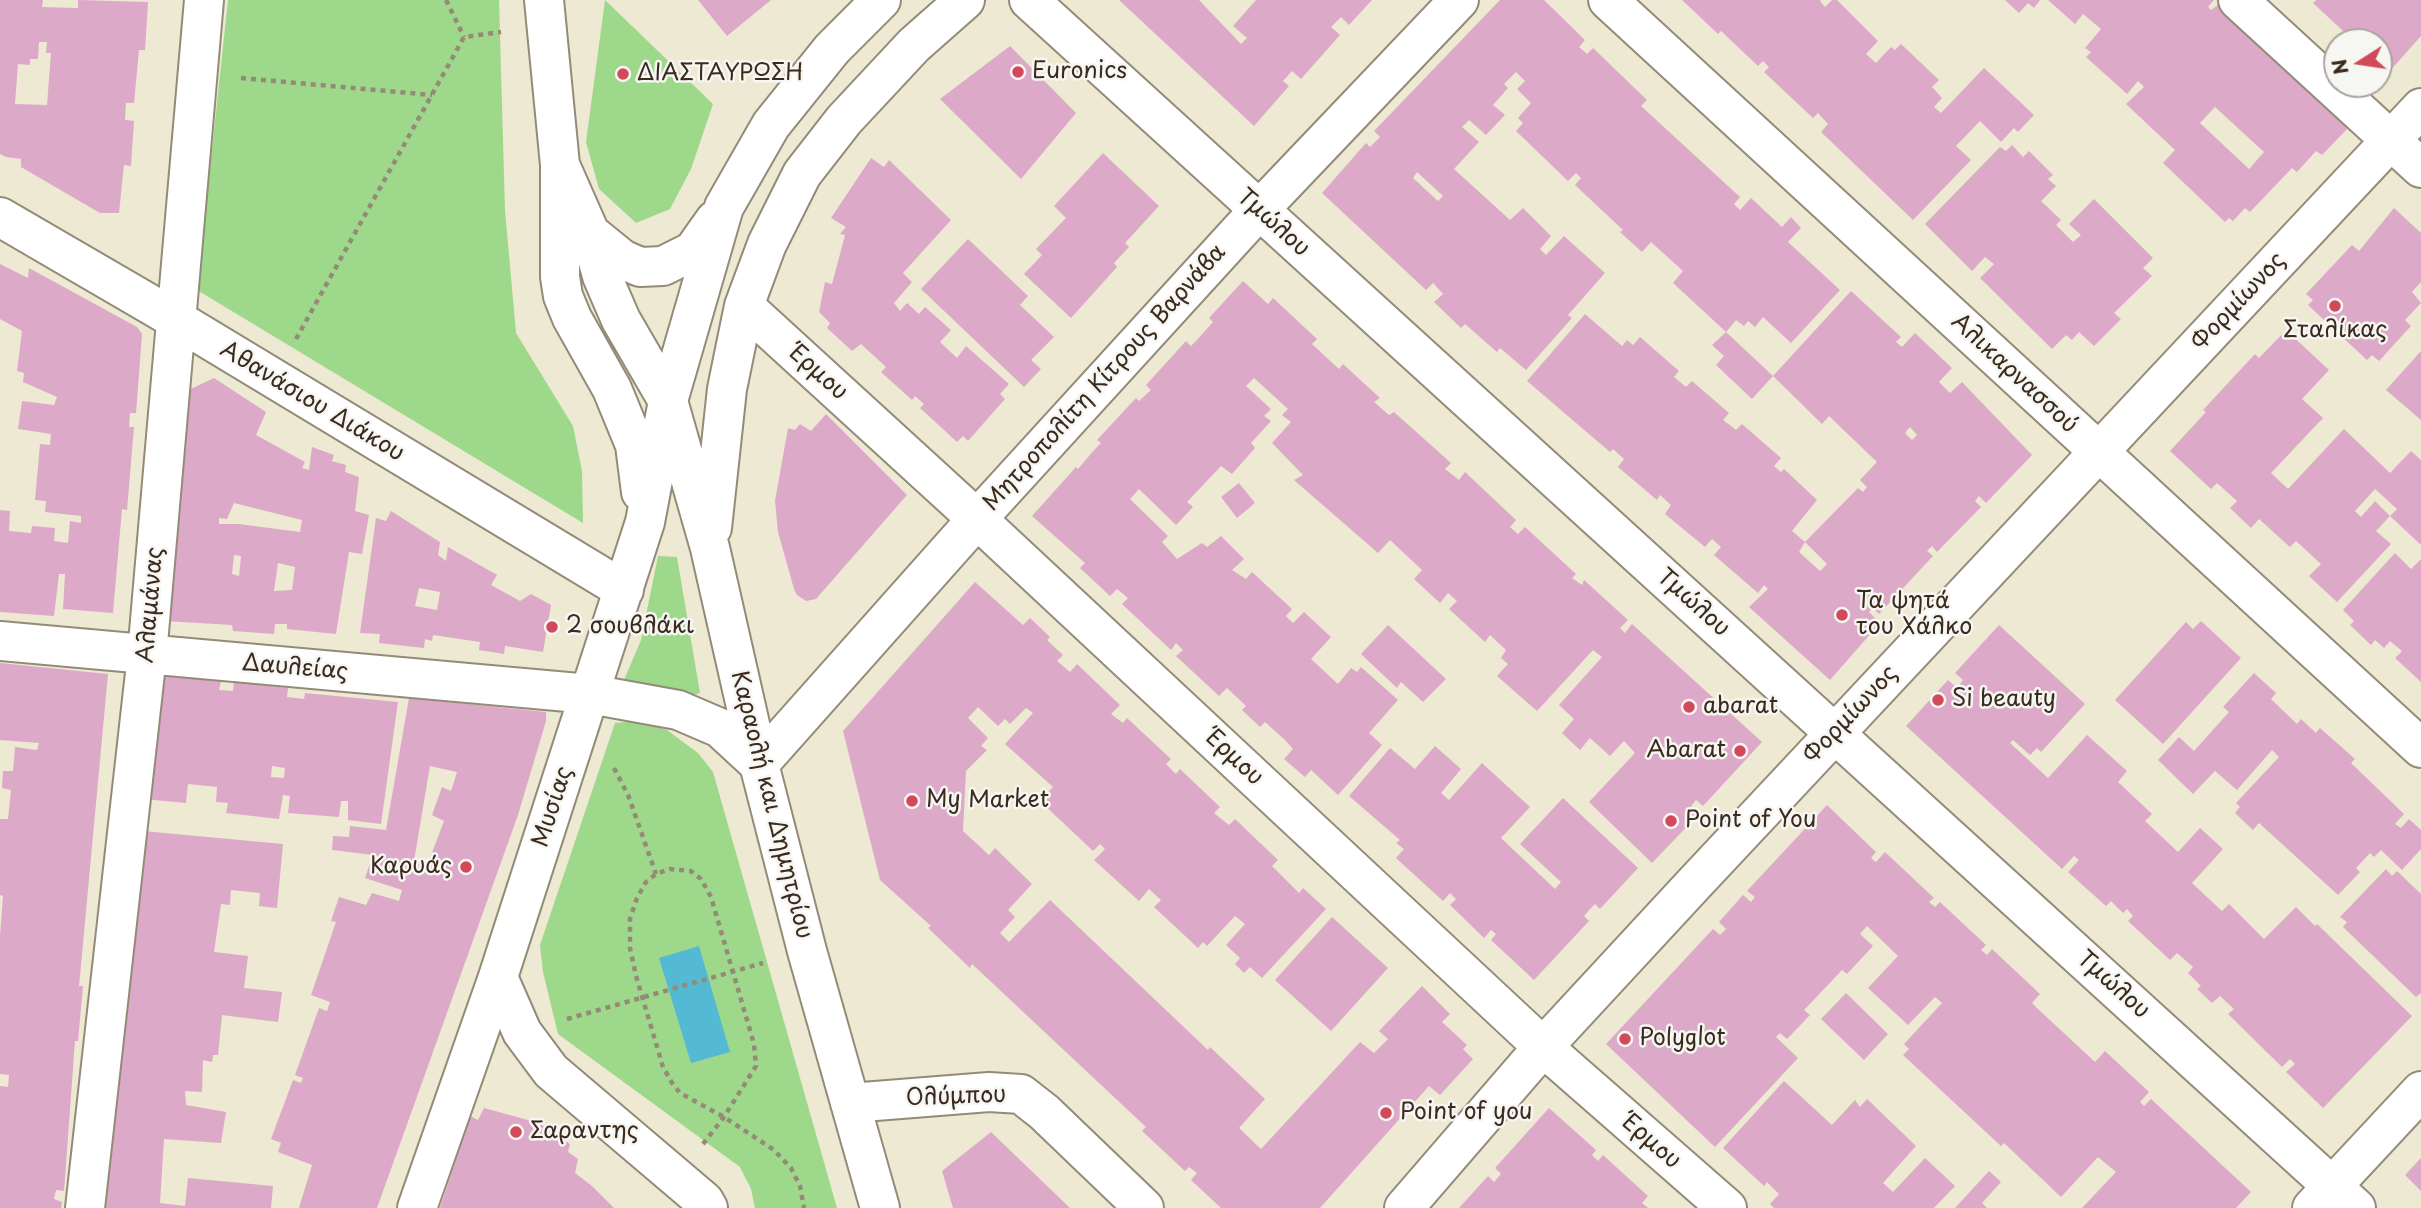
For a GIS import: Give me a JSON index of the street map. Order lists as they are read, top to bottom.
{
  "streets": {
    "street": [
      "Τμώλου",
      "Φορμίωνος",
      "Έρμου",
      "Αλικαρνασσού",
      "Μητροπολίτη Κίτρους Βαρνάβα",
      "Αθανάσιου Διάκου",
      "Αλαμάνας",
      "Δαυλείας",
      "Καραολή και Δημητρίου",
      "Μυσίας",
      "Ολύμπου"
    ]
  },
  "crossings": [
    ["Τμώλου", "Φορμίωνος"],
    ["Τμώλου", "Μητροπολίτη Κίτρους Βαρνάβα"],
    ["Φορμίωνος", "Έρμου"],
    ["Φορμίωνος", "Αλικαρνασσού"],
    ["Έρμου", "Μητροπολίτη Κίτρους Βαρνάβα"],
    ["Μητροπολίτη Κίτρους Βαρνάβα", "Δαυλείας"],
    ["Μητροπολίτη Κίτρους Βαρνάβα", "Καραολή και Δημητρίου"],
    ["Αθανάσιου Διάκου", "Αλαμάνας"],
    ["Αθανάσιου Διάκου", "Μυσίας"],
    ["Αλαμάνας", "Δαυλείας"],
    ["Δαυλείας", "Καραολή και Δημητρίου"],
    ["Δαυλείας", "Μυσίας"],
    ["Καραολή και Δημητρίου", "Μυσίας"],
    ["Καραολή και Δημητρίου", "Ολύμπου"]
  ],
  "places": [
    "Euronics",
    "ΔΙΑΣΤΑΥΡΩΣΗ",
    "Σταλίκας",
    "Τα ψητά του Χάλκο",
    "2 σουβλάκι",
    "Si beauty",
    "abarat",
    "Abarat",
    "My Market",
    "Point of You",
    "Καρυάς",
    "Polyglot",
    "Point of you",
    "Σαραντης"
  ],
  "north": "left"
}
